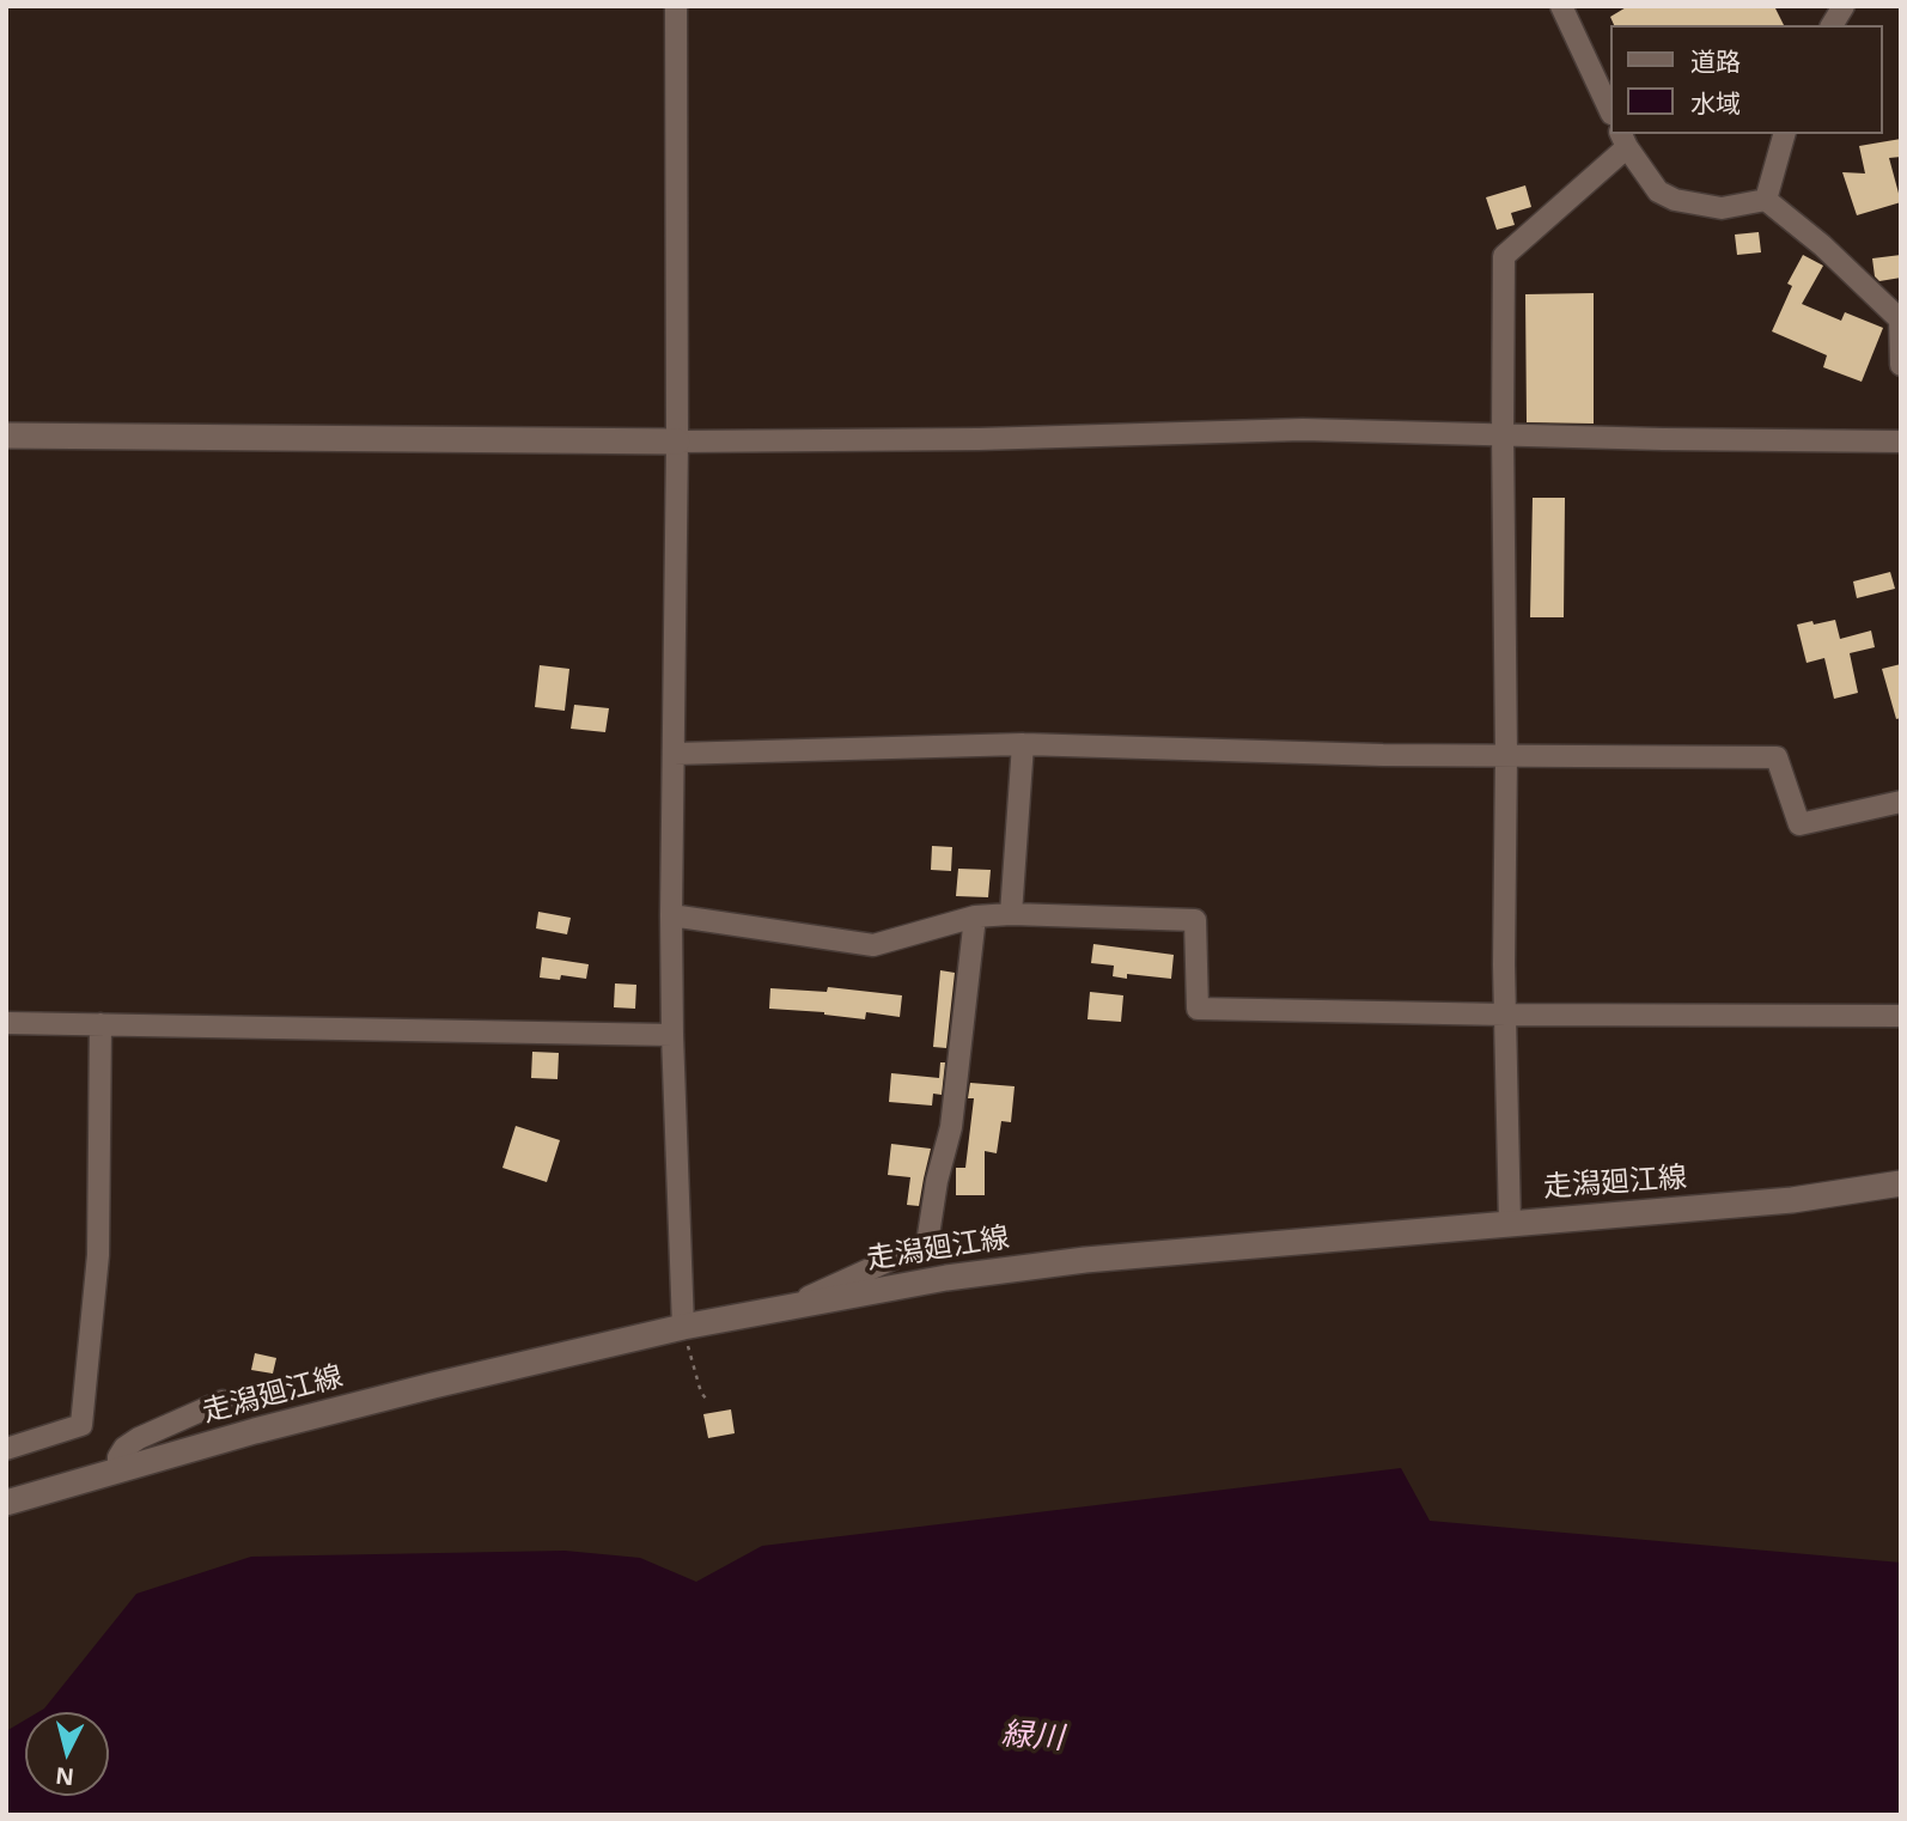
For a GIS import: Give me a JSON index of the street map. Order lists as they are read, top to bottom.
{
  "streets": {
    "main road": ["走潟廻江線"]
  },
  "water": ["緑川"],
  "legend": ["道路", "水域"],
  "north": "bottom"
}
